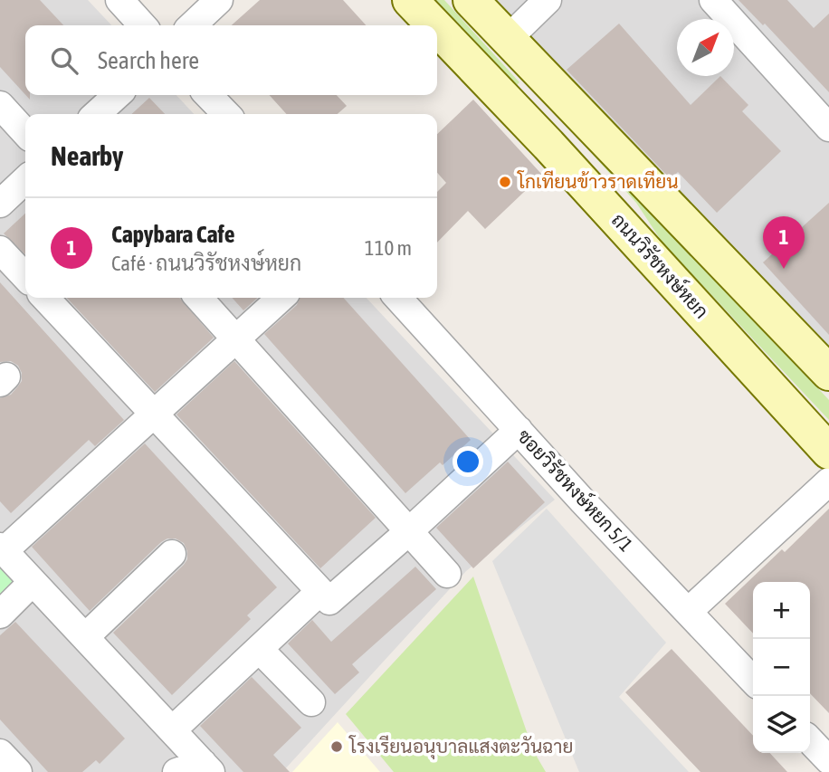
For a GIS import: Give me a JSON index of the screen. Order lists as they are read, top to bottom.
{
  "streets": {
    "main road": ["ถนนวิรัชหงษ์หยก"],
    "street": ["ซอยวิรัชหงษ์หยก 5/1"]
  },
  "places": ["โกเทียนข้าวราดเทียน", "โรงเรียนอนุบาลแสงตะวันฉาย"],
  "north": "top right",
  "page": {
    "search": "Search here",
    "heading": "Nearby",
    "list": [
      {
        "mark": "1",
        "name": "Capybara Cafe",
        "note": "Café · ถนนวิรัชหงษ์หยก",
        "value": "110 m"
      }
    ],
    "pins": "1",
    "map_buttons": ["+", "−"]
  }
}
